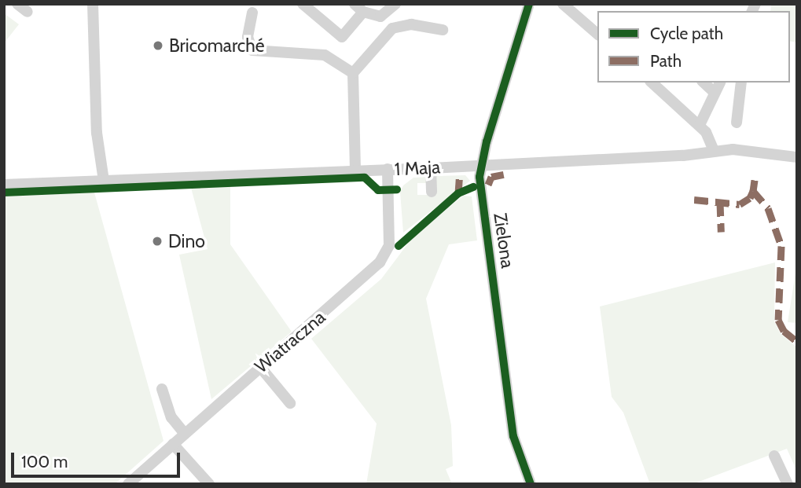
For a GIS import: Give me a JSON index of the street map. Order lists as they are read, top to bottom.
{
  "streets": {
    "street": ["1 Maja", "Zielona", "Wiatraczna"]
  },
  "crossings": [
    ["1 Maja", "Zielona"],
    ["1 Maja", "Wiatraczna"]
  ],
  "places": ["Bricomarché", "Dino"],
  "legend": ["Cycle path", "Path"],
  "scale_bar": "100 m"
}
